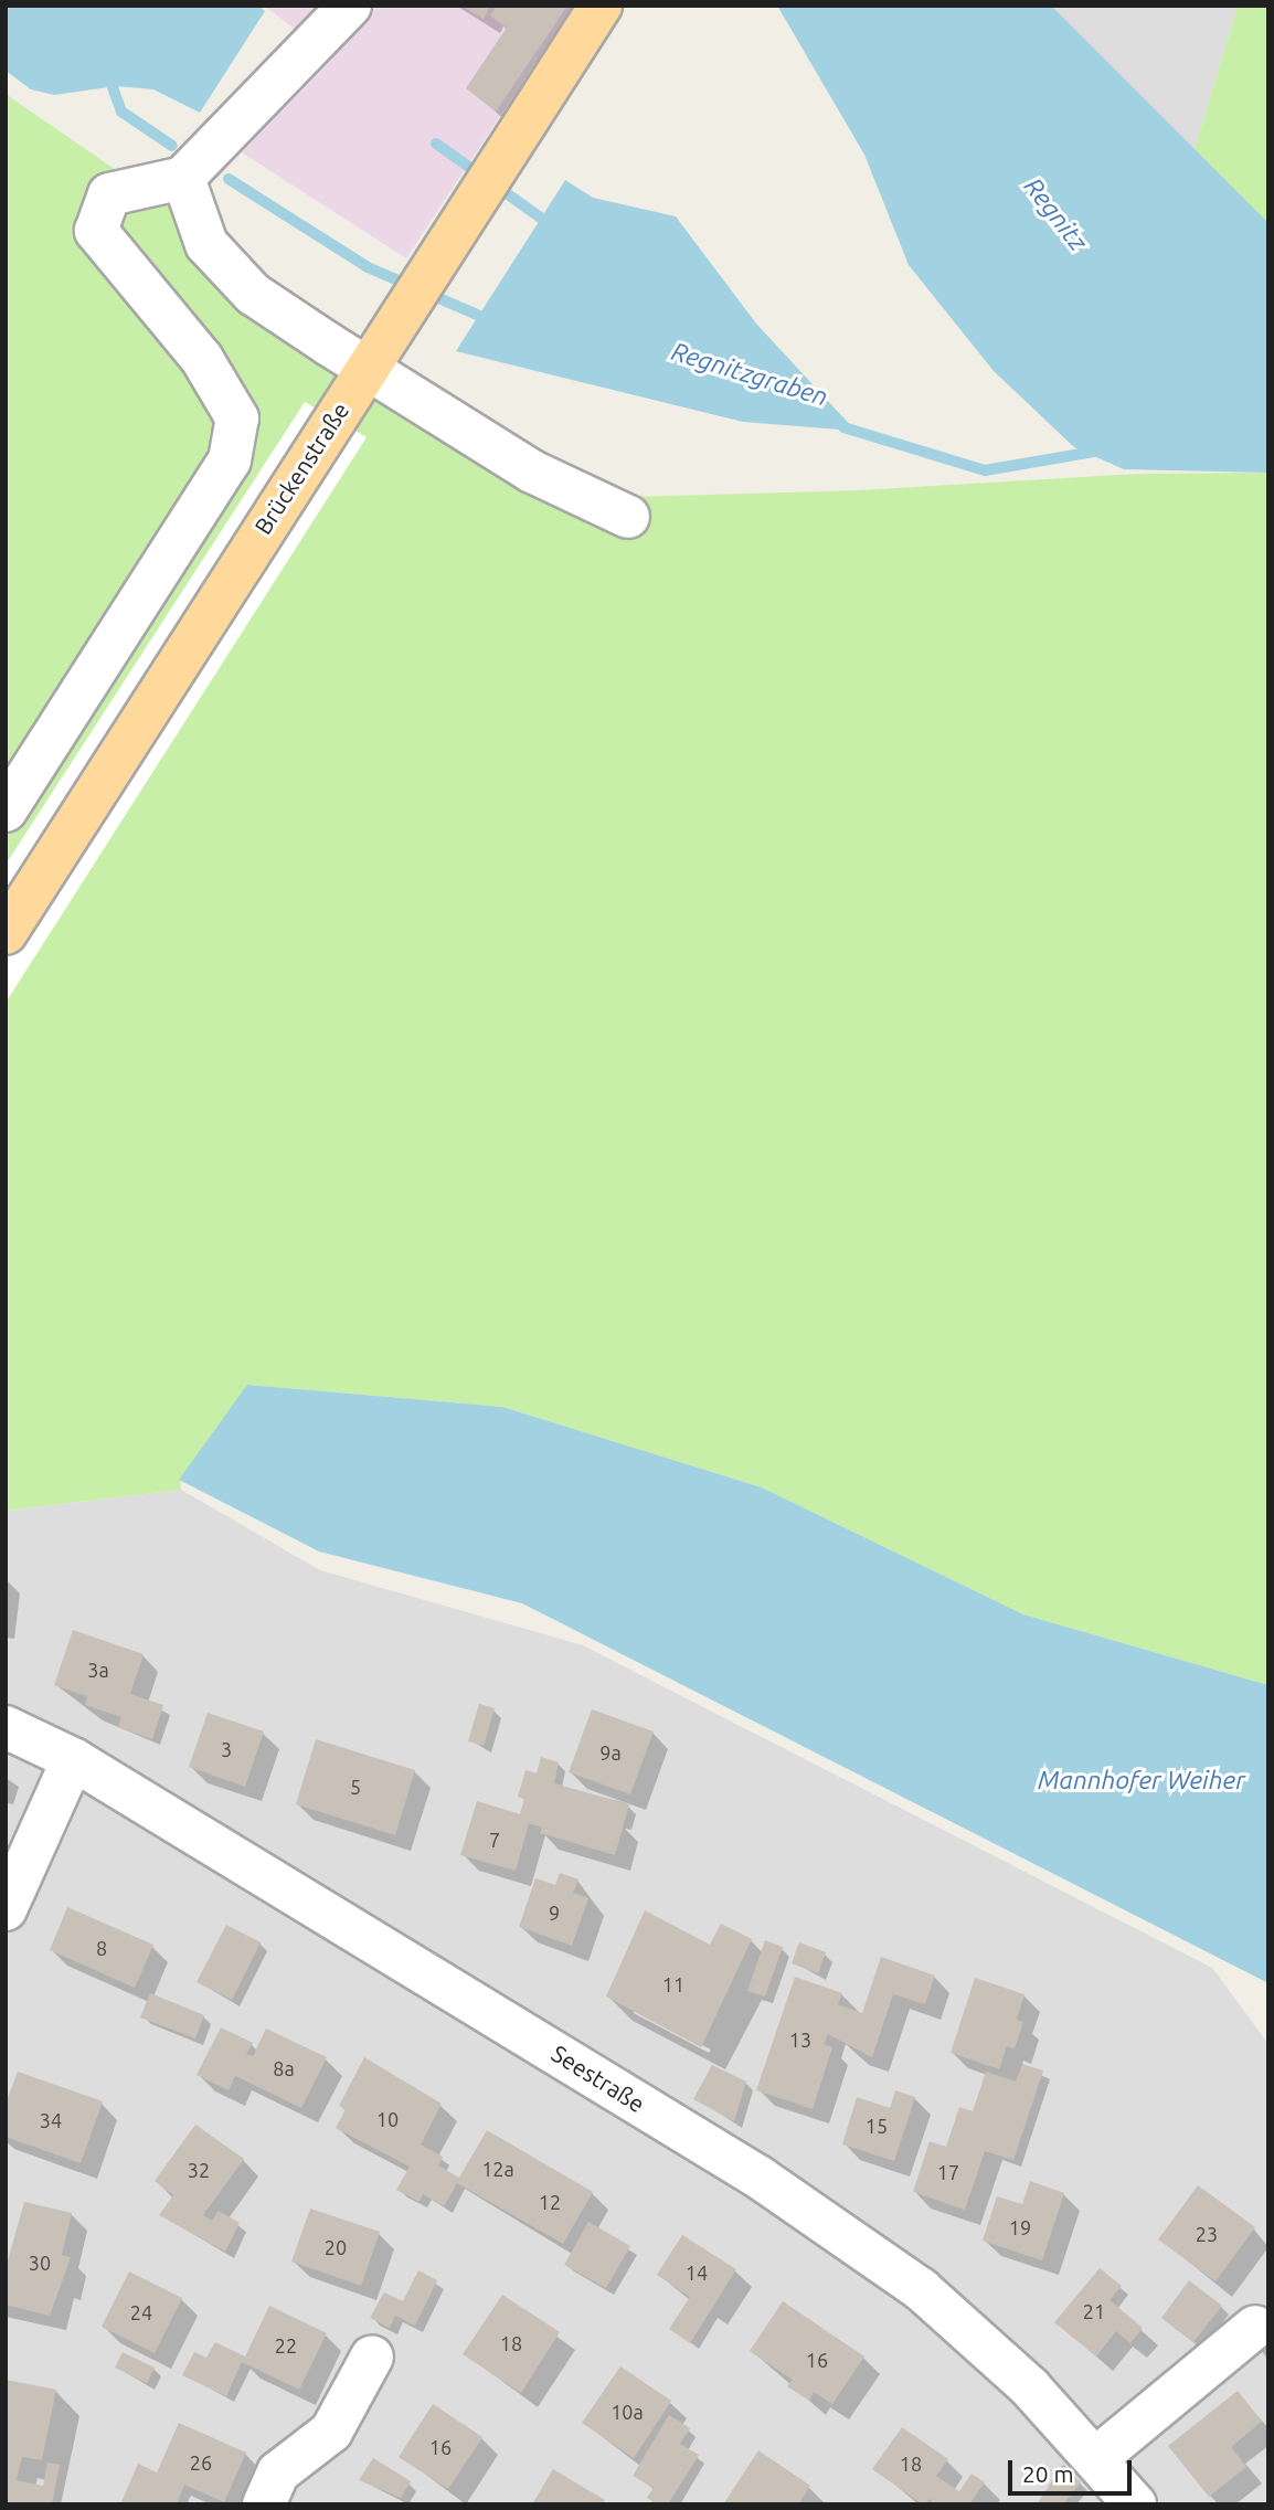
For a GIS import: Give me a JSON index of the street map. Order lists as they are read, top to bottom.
{
  "streets": {
    "main road": ["Brückenstraße"],
    "street": ["Seestraße"]
  },
  "water": ["Regnitz", "Regnitzgraben", "Mannhofer Weiher"],
  "house_numbers": [
    "3a",
    "3",
    "9a",
    "5",
    "7",
    "9",
    "8",
    "11",
    "13",
    "8a",
    "10",
    "34",
    "15",
    "12a",
    "32",
    "17",
    "12",
    "19",
    "23",
    "20",
    "30",
    "14",
    "21",
    "24",
    "18",
    "22",
    "16",
    "10a",
    "16",
    "26",
    "18"
  ],
  "scale_bar": "20 m"
}
